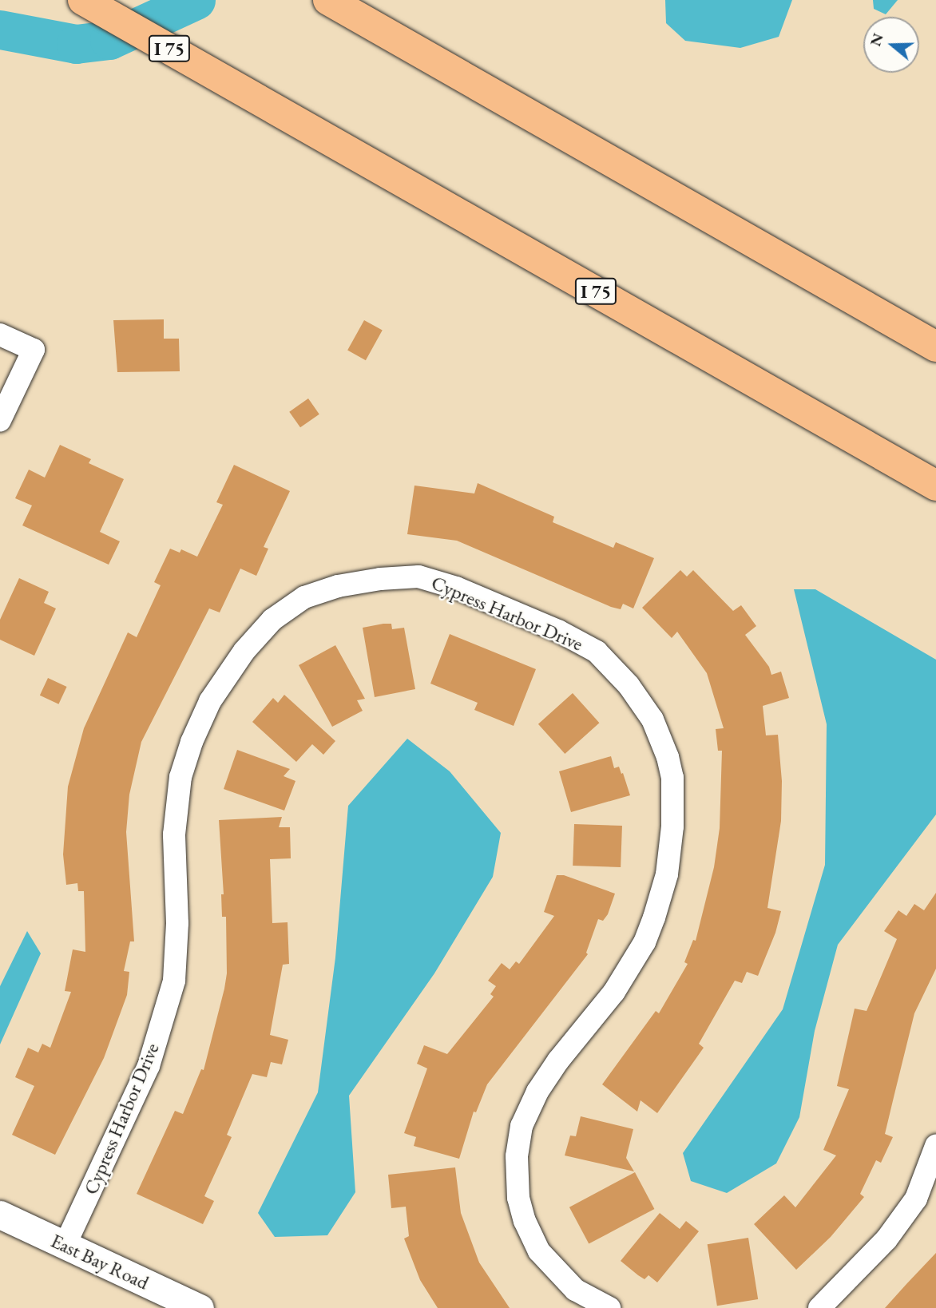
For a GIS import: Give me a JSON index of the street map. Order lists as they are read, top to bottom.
{
  "streets": {
    "highway": ["I 75"],
    "street": ["Cypress Harbor Drive", "East Bay Road"]
  },
  "crossings": [
    ["Cypress Harbor Drive", "East Bay Road"]
  ],
  "north": "left"
}
